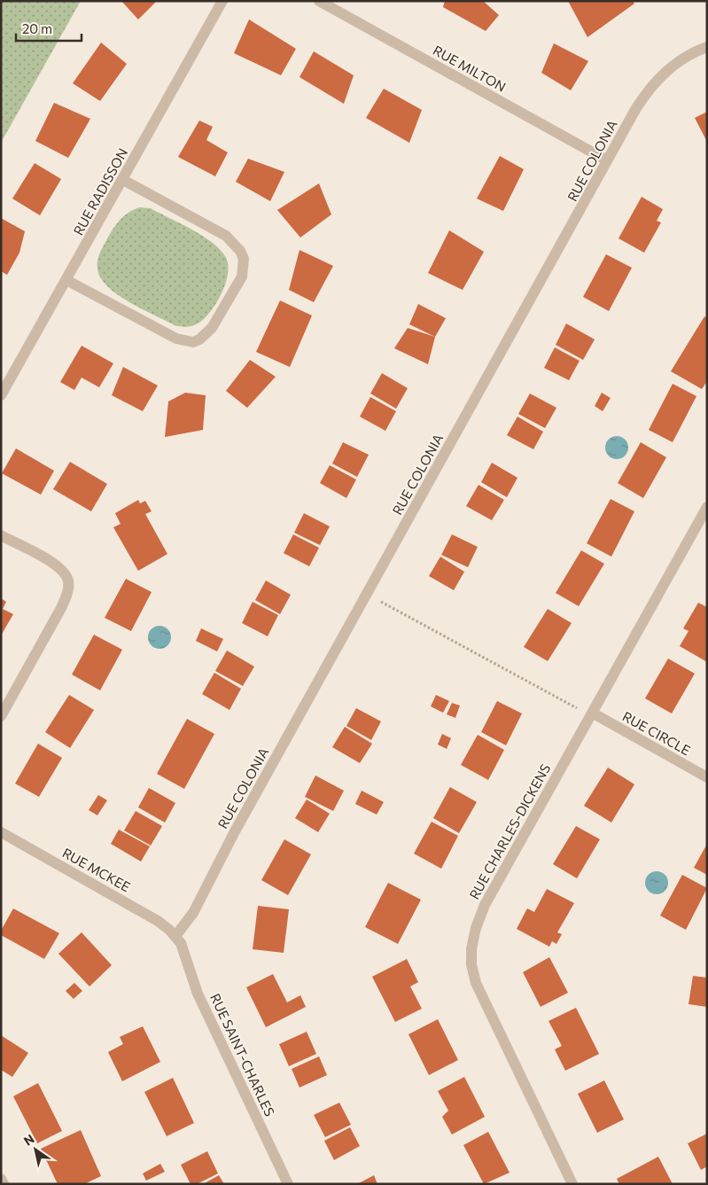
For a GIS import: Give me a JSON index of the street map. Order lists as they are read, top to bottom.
{
  "streets": {
    "street": [
      "RUE MILTON",
      "RUE COLONIA",
      "RUE RADISSON",
      "RUE CIRCLE",
      "RUE CHARLES-DICKENS",
      "RUE MCKEE",
      "RUE SAINT-CHARLES"
    ]
  },
  "crossings": [
    ["RUE MILTON", "RUE COLONIA"],
    ["RUE COLONIA", "RUE MCKEE"],
    ["RUE COLONIA", "RUE SAINT-CHARLES"],
    ["RUE CIRCLE", "RUE CHARLES-DICKENS"],
    ["RUE MCKEE", "RUE SAINT-CHARLES"]
  ],
  "scale_bar": "20 m",
  "north": "top left"
}
